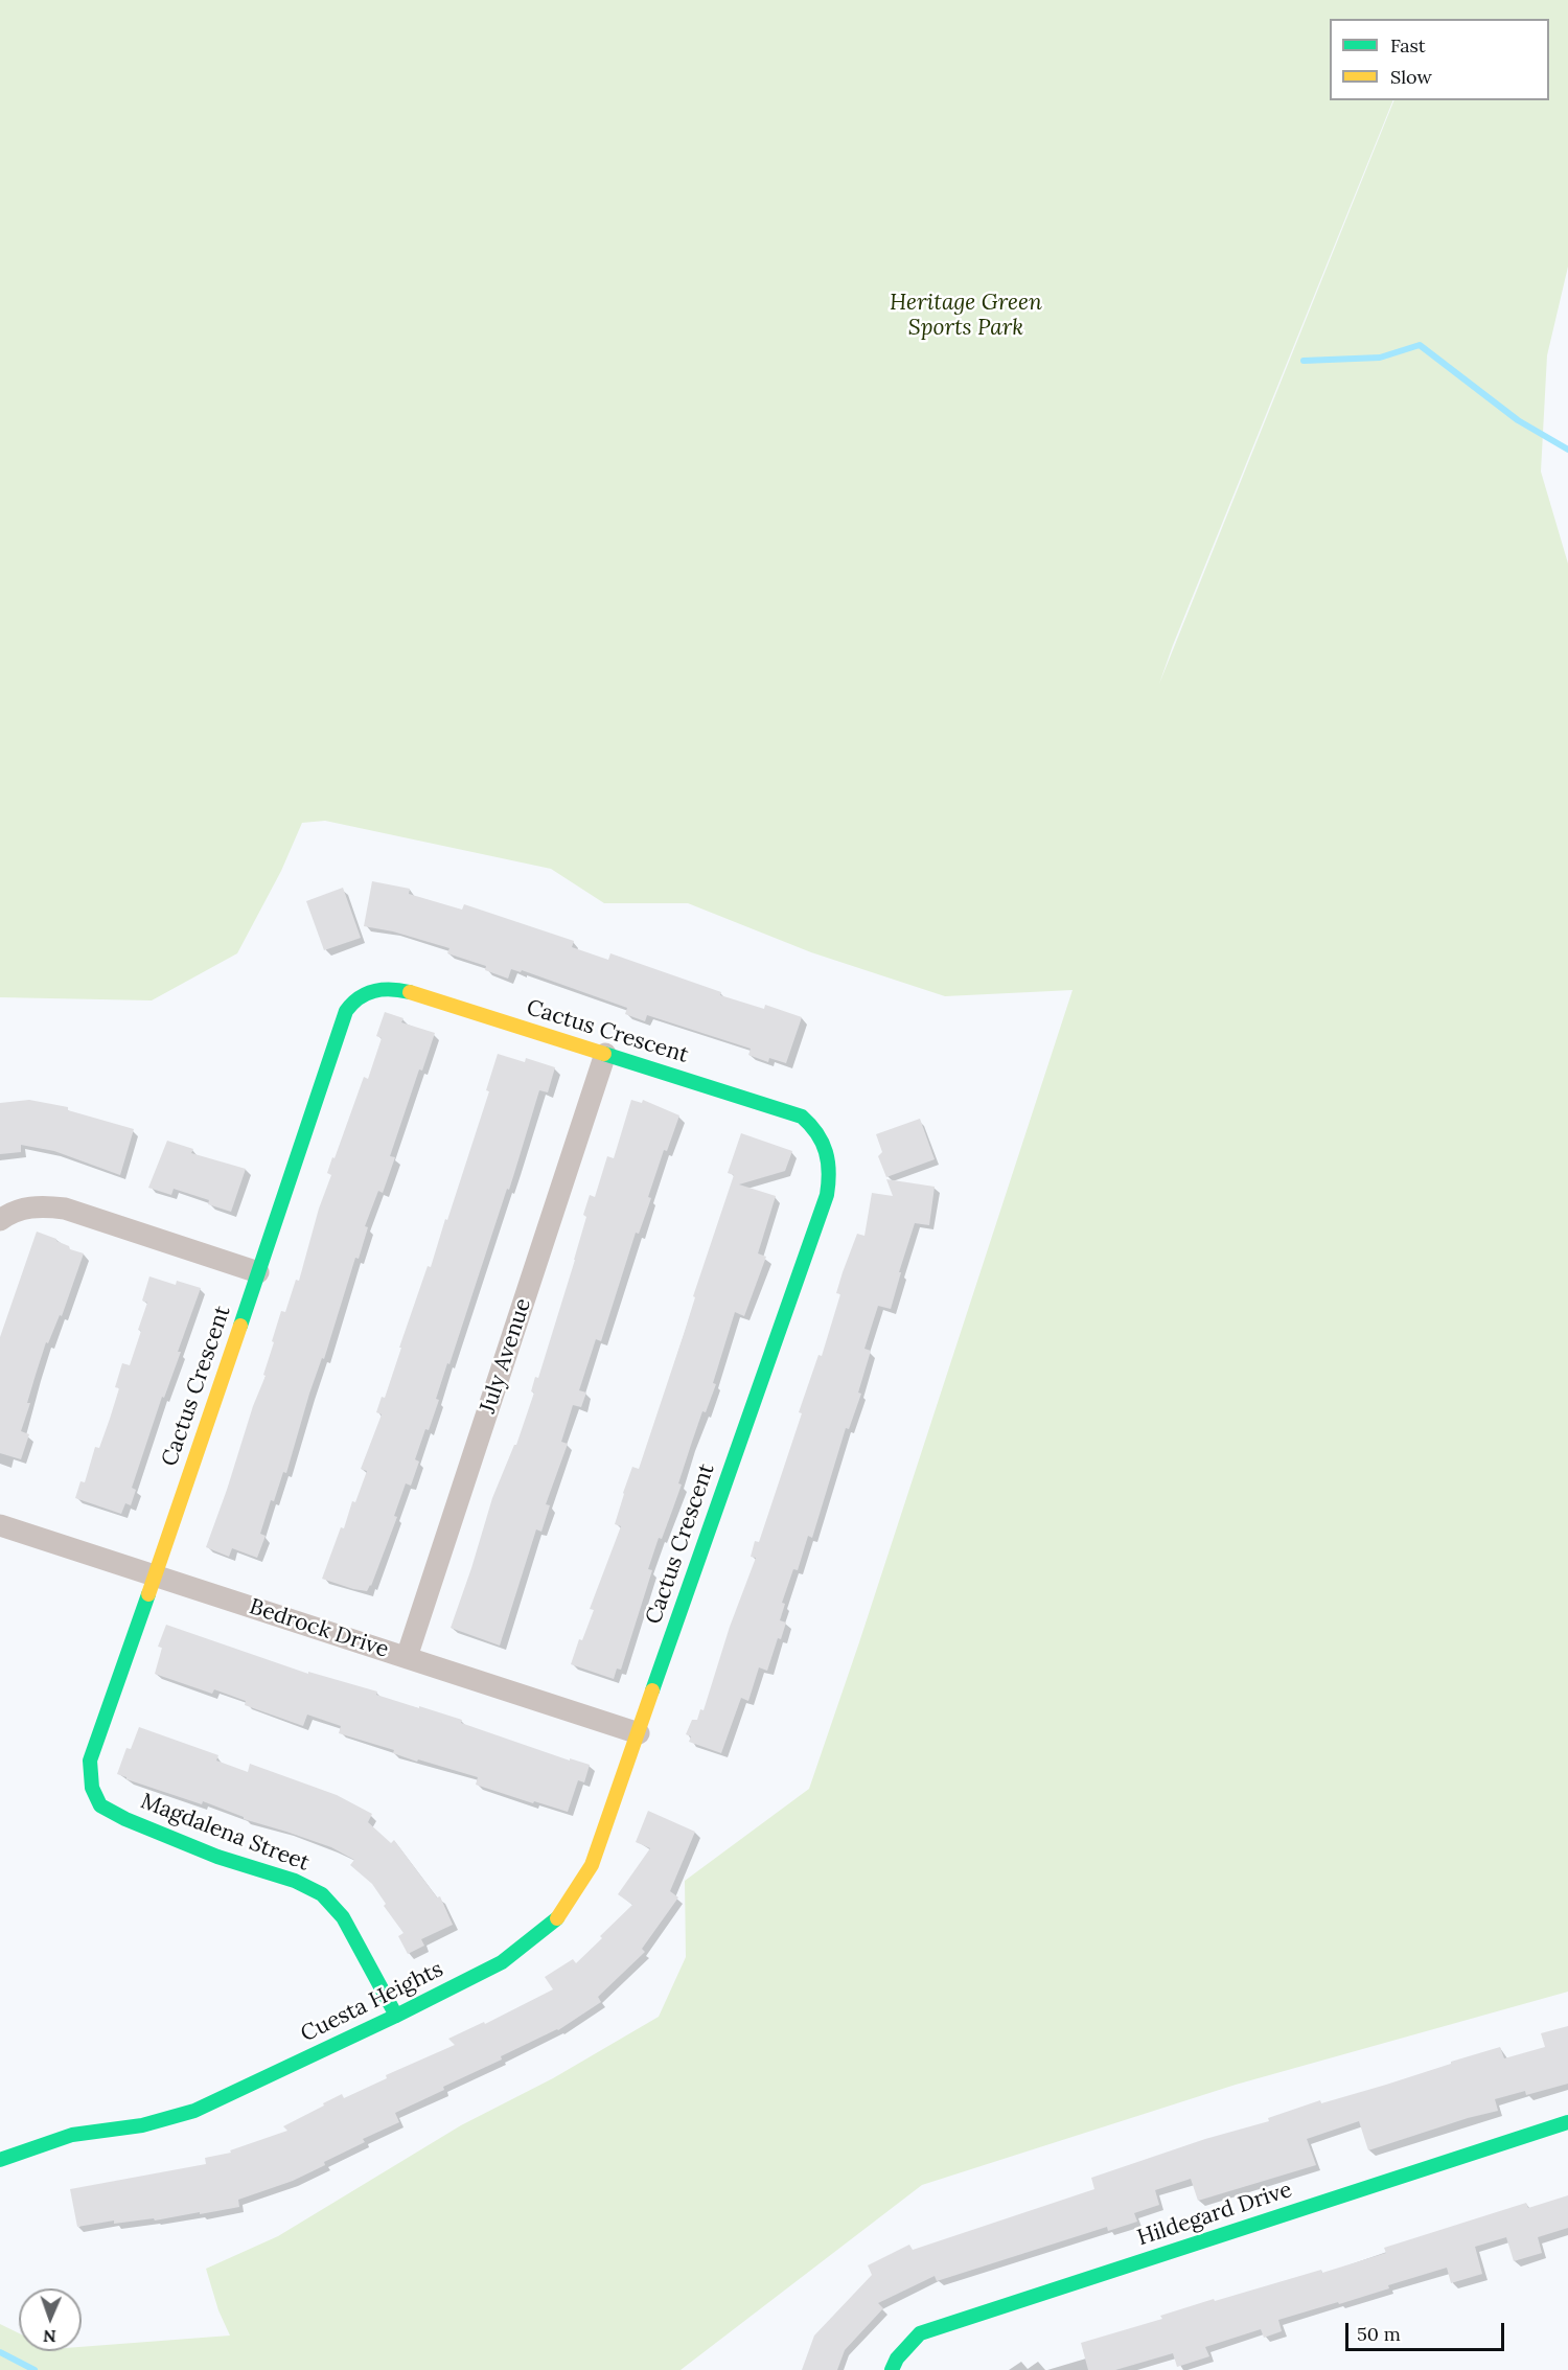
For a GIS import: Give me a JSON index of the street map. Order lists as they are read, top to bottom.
{
  "streets": {
    "street": [
      "Cactus Crescent",
      "July Avenue",
      "Bedrock Drive",
      "Magdalena Street",
      "Cuesta Heights",
      "Hildegard Drive"
    ]
  },
  "crossings": [
    ["Cactus Crescent", "July Avenue"],
    ["Cactus Crescent", "Bedrock Drive"],
    ["Cactus Crescent", "Magdalena Street"],
    ["Cactus Crescent", "Cuesta Heights"],
    ["July Avenue", "Bedrock Drive"],
    ["Bedrock Drive", "Magdalena Street"],
    ["Bedrock Drive", "Cuesta Heights"],
    ["Magdalena Street", "Cuesta Heights"]
  ],
  "parks": ["Heritage Green Sports Park"],
  "legend": ["Fast", "Slow"],
  "scale_bar": "50 m",
  "north": "bottom"
}
